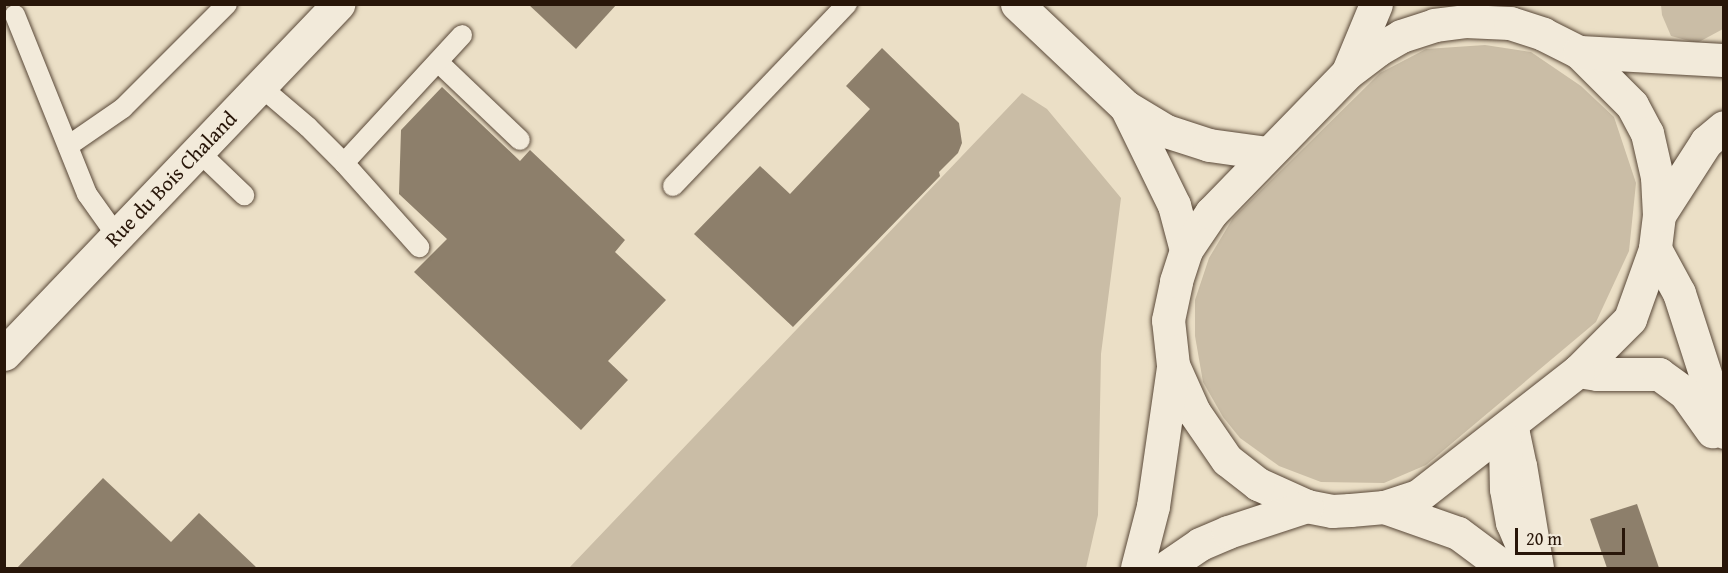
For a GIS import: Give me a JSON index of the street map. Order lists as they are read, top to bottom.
{
  "streets": {
    "main road": ["Rue du Bois Chaland"]
  },
  "scale_bar": "20 m"
}
